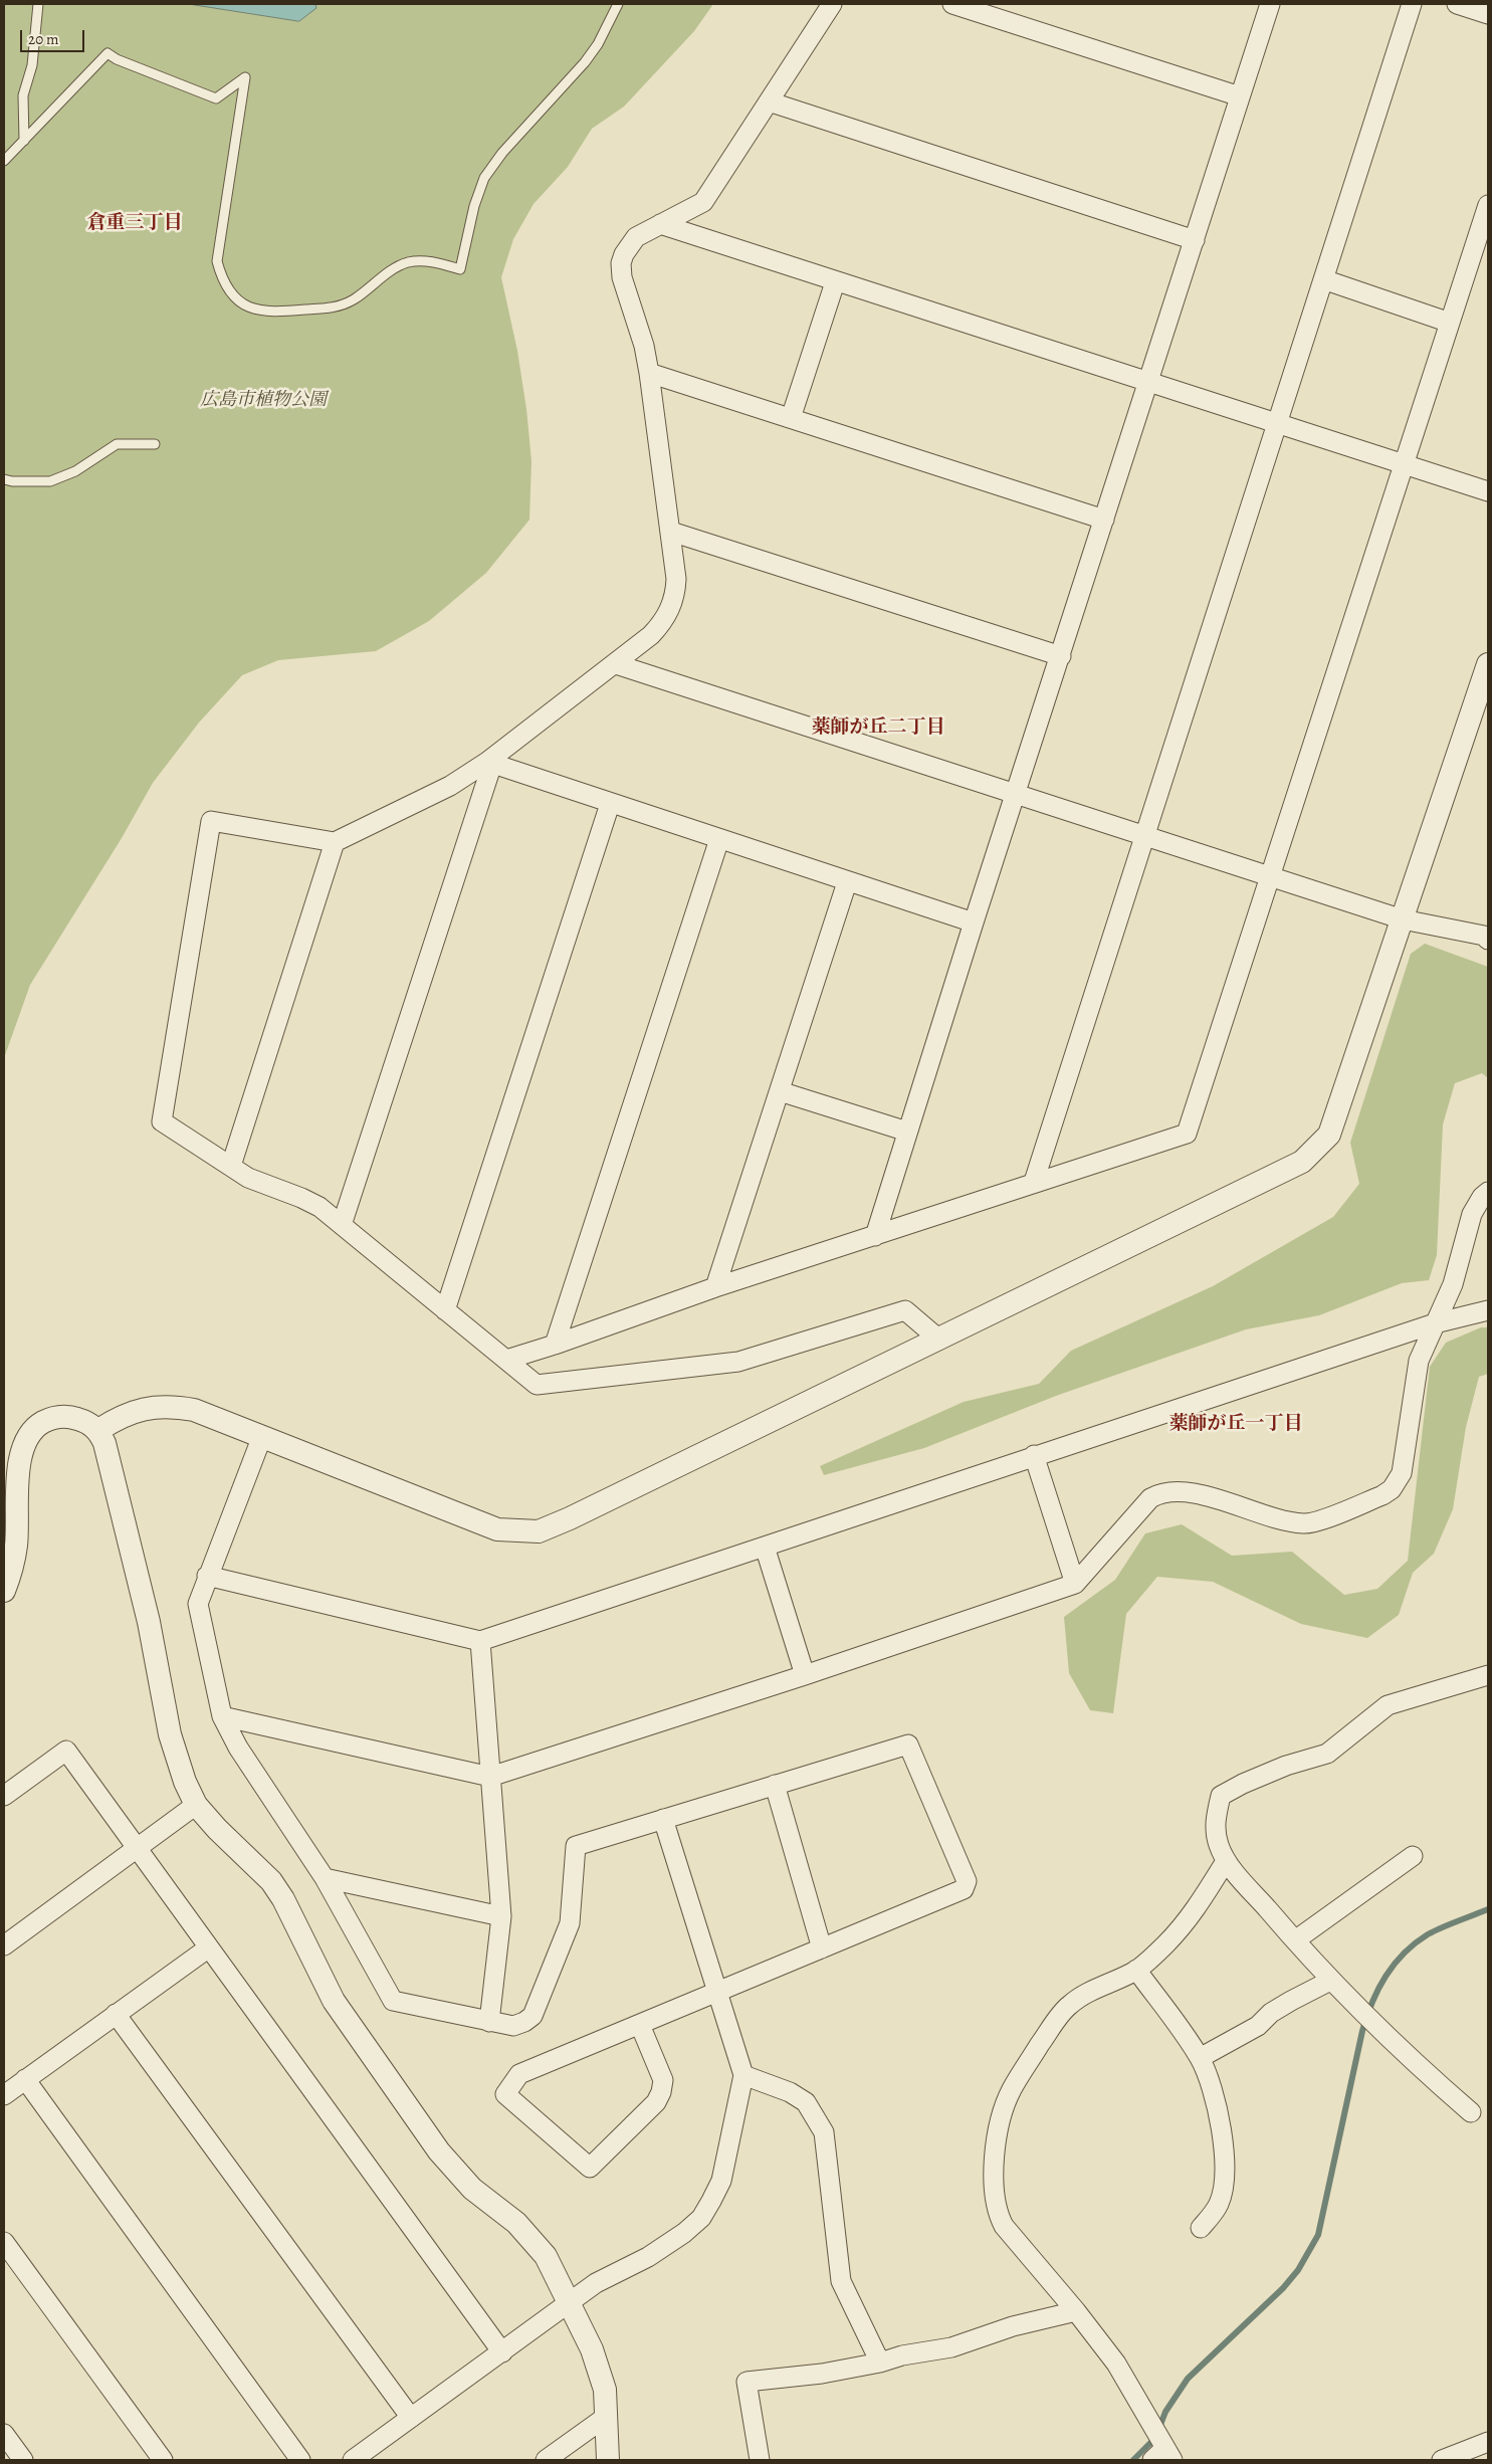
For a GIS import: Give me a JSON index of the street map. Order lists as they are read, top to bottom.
{
  "districts": ["倉重三丁目", "薬師が丘二丁目", "薬師が丘一丁目"],
  "parks": ["広島市植物公園"],
  "scale_bar": "20 m"
}
